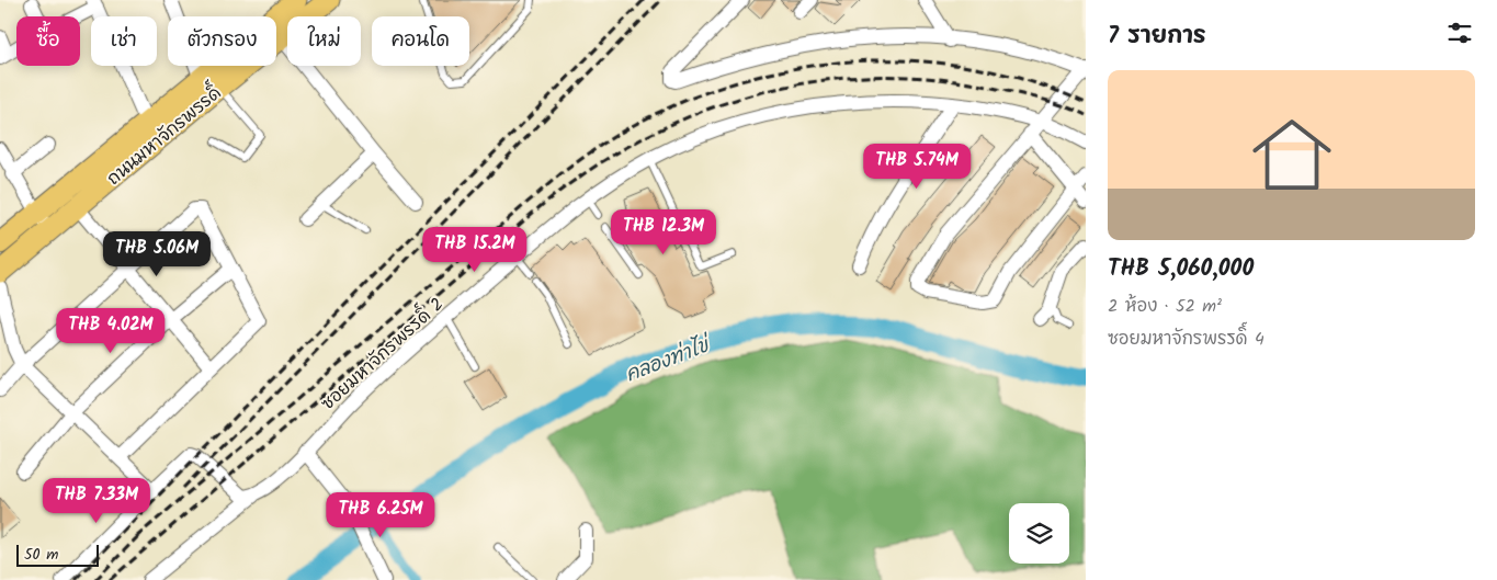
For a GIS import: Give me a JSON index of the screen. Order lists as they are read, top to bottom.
{
  "streets": {
    "main road": ["ถนนมหาจักรพรรดิ์"],
    "street": ["ซอยมหาจักรพรรดิ์ 2"]
  },
  "water": ["คลองท่าไข่"],
  "scale_bar": "50 m",
  "page": {
    "heading": "7 รายการ",
    "chip": [
      "ซื้อ",
      "เช่า",
      "ตัวกรอง",
      "ใหม่",
      "คอนโด"
    ],
    "list": [
      {
        "name": "THB 5,060,000",
        "note": "2 ห้อง · 52 m² · ซอยมหาจักรพรรดิ์ 4"
      }
    ],
    "price": [
      "THB 5.74M",
      "THB 12.3M",
      "THB 15.2M",
      "THB 5.06M",
      "THB 4.02M",
      "THB 7.33M",
      "THB 6.25M"
    ],
    "scale": "50 m"
  }
}
